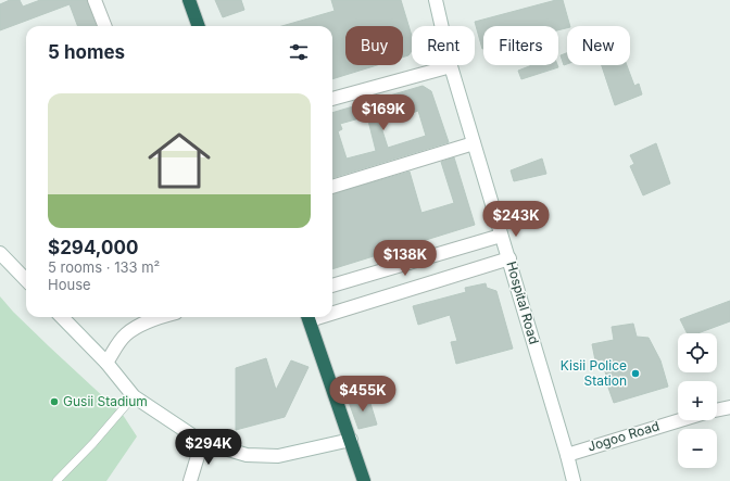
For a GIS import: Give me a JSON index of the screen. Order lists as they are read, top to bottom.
{
  "streets": {
    "street": ["Hospital Road", "Jogoo Road"]
  },
  "crossings": [
    ["Hospital Road", "Jogoo Road"]
  ],
  "places": ["Kisii Police Station", "Gusii Stadium"],
  "page": {
    "chip": [
      "Buy",
      "Rent",
      "Filters",
      "New"
    ],
    "heading": "5 homes",
    "list": [
      {
        "name": "$294,000",
        "note": "5 rooms · 133 m² · House"
      }
    ],
    "price": [
      "$169K",
      "$243K",
      "$138K",
      "$455K",
      "$294K"
    ],
    "map_buttons": ["+", "−"]
  }
}
